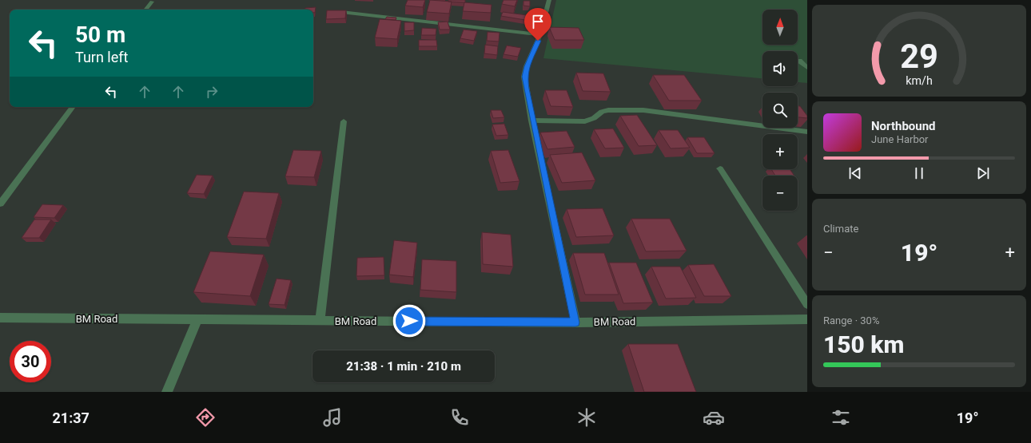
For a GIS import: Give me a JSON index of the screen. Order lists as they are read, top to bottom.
{
  "streets": {
    "street": ["BM Road"]
  },
  "north": "top",
  "page": {
    "map_buttons": ["+", "−"],
    "turn": ["50 m", "Turn left"],
    "song": ["Northbound", "June Harbor"],
    "tile": [
      "Climate",
      ["Range · 30%", "150 km"]
    ],
    "heat": ["−", "19°", "+"],
    "limit": "30",
    "trip": "21:38 · 1 min · 210 m",
    "tabs": ["21:37", "19°"],
    "gauge": ["29", "km/h"]
  }
}
